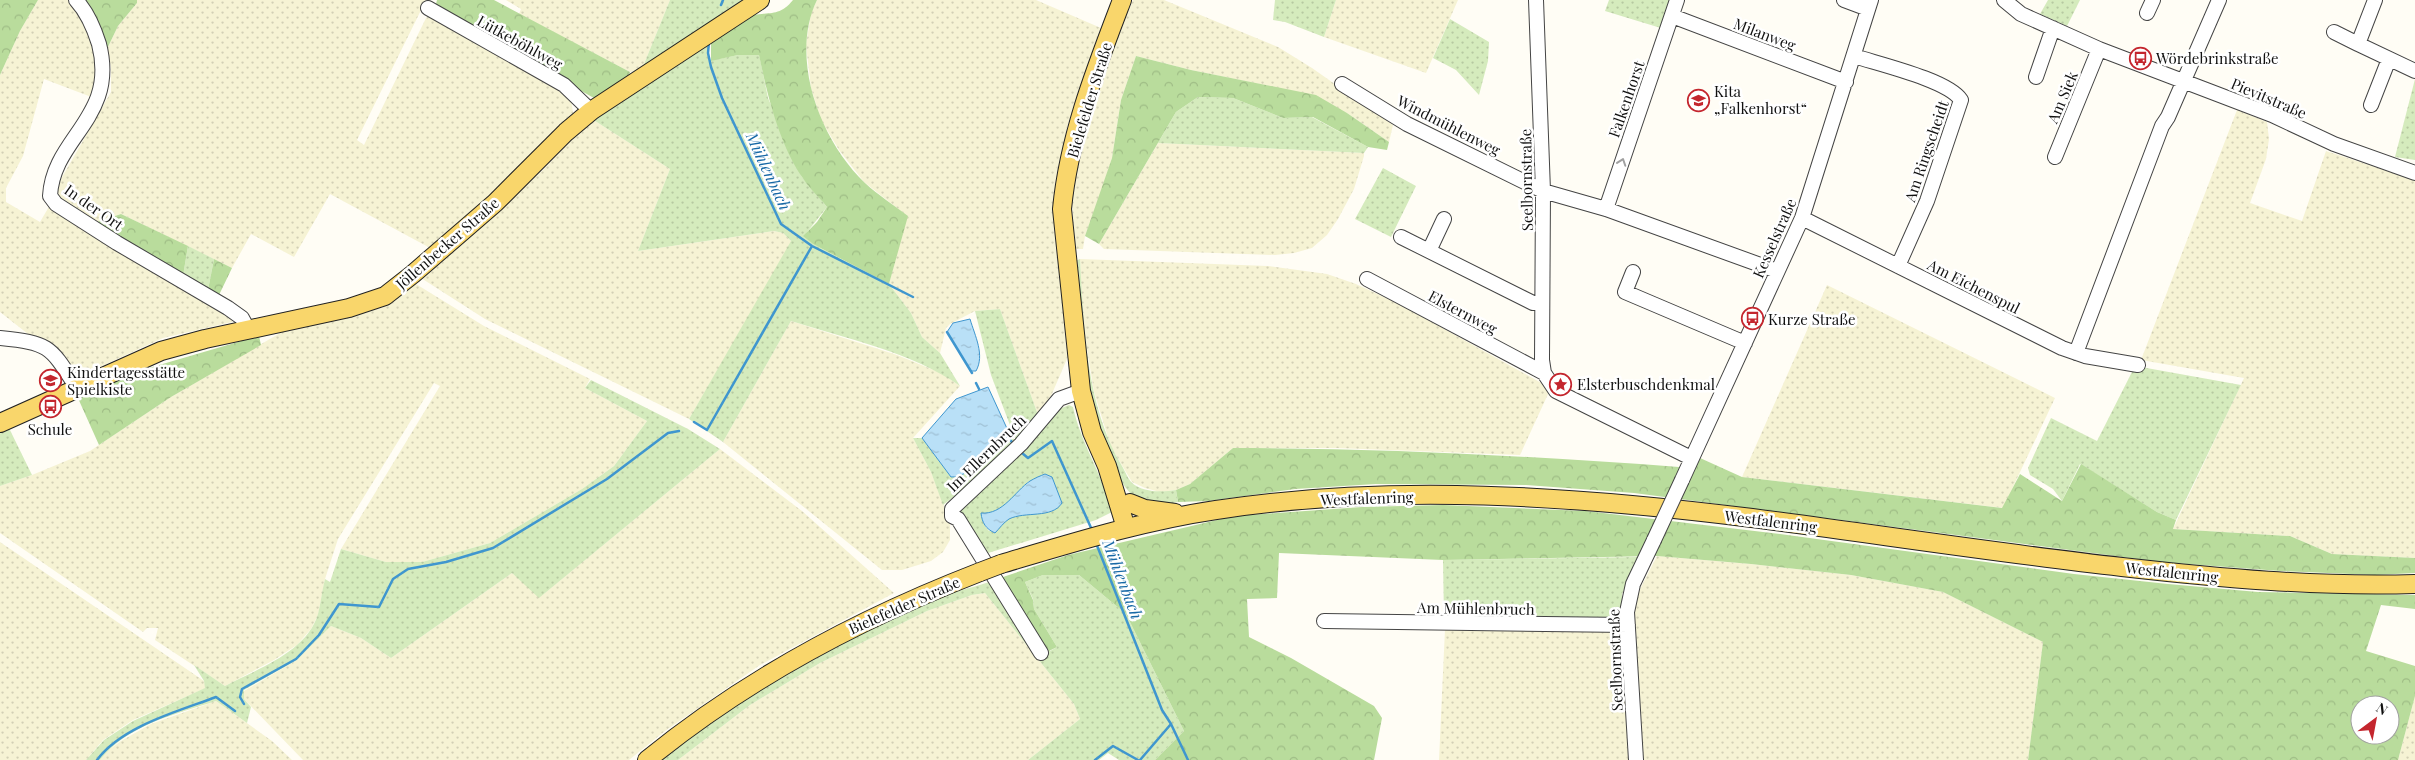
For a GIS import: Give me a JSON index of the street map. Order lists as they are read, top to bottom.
{
  "streets": {
    "main road": ["Bielefelder Straße", "Jöllenbecker Straße", "Westfalenring"],
    "street": [
      "Milanweg",
      "Lütkeböhlweg",
      "Am Siek",
      "Pievitstraße",
      "Falkenhorst",
      "Windmühlenweg",
      "Am Ringscheidt",
      "Seelbornstraße",
      "In der Ort",
      "Kesselstraße",
      "Am Eichenspul",
      "Elsternweg",
      "Im Ellernbruch",
      "Am Mühlenbruch"
    ]
  },
  "crossings": [
    ["Milanweg", "Falkenhorst"],
    ["Milanweg", "Kesselstraße"],
    ["Lütkeböhlweg", "Jöllenbecker Straße"],
    ["Am Siek", "Pievitstraße"],
    ["Bielefelder Straße", "Im Ellernbruch"],
    ["Bielefelder Straße", "Westfalenring"],
    ["Windmühlenweg", "Seelbornstraße"],
    ["Am Ringscheidt", "Kesselstraße"],
    ["Am Ringscheidt", "Am Eichenspul"],
    ["Seelbornstraße", "Kesselstraße"],
    ["Seelbornstraße", "Elsternweg"],
    ["Seelbornstraße", "Am Mühlenbruch"],
    ["In der Ort", "Jöllenbecker Straße"],
    ["Kesselstraße", "Am Eichenspul"]
  ],
  "one_way": ["Falkenhorst"],
  "water": ["Mühlenbach"],
  "places": {
    "bus stop": ["Wördebrinkstraße", "Kurze Straße", "Schule"],
    "school or university": ["Kita „Falkenhorst“", "Kindertagesstätte Spielkiste"],
    "place": ["Elsterbuschdenkmal"]
  },
  "north": "top right"
}
